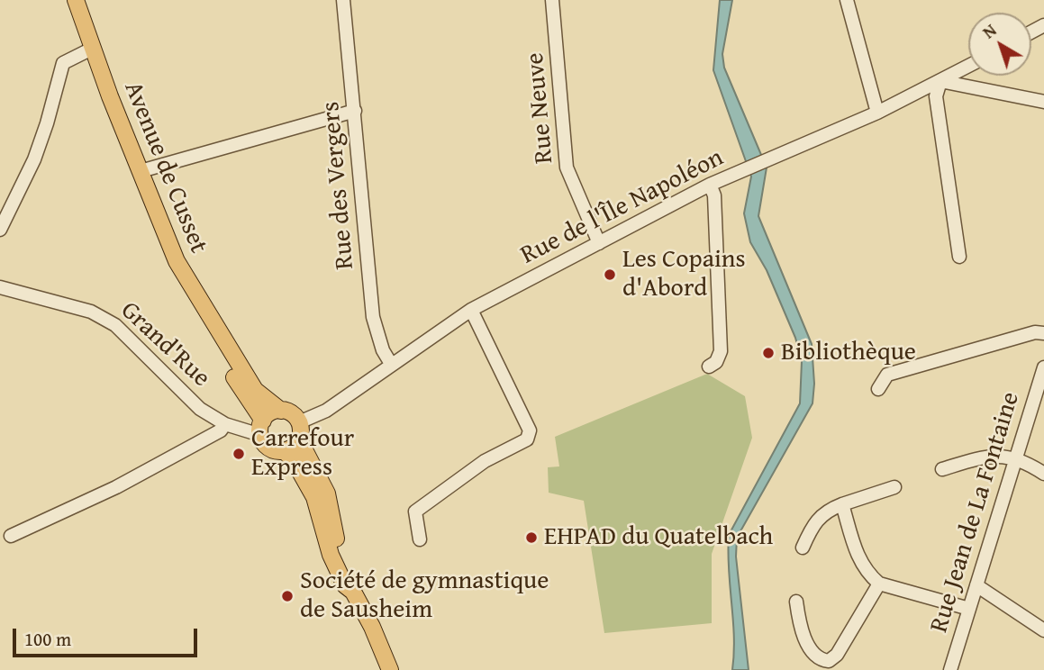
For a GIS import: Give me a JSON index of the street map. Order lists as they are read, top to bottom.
{
  "streets": {
    "main road": ["Avenue de Cusset"],
    "street": [
      "Rue Neuve",
      "Rue des Vergers",
      "Rue de l'Île Napoléon",
      "Grand'Rue",
      "Rue Jean de La Fontaine"
    ]
  },
  "crossings": [
    ["Rue Neuve", "Rue de l'Île Napoléon"],
    ["Avenue de Cusset", "Rue de l'Île Napoléon"],
    ["Avenue de Cusset", "Grand'Rue"],
    ["Rue des Vergers", "Rue de l'Île Napoléon"],
    ["Rue de l'Île Napoléon", "Grand'Rue"]
  ],
  "places": [
    "Les Copains d'Abord",
    "Bibliothèque",
    "Carrefour Express",
    "EHPAD du Quatelbach",
    "Société de gymnastique de Sausheim"
  ],
  "scale_bar": "100 m",
  "north": "top left"
}
